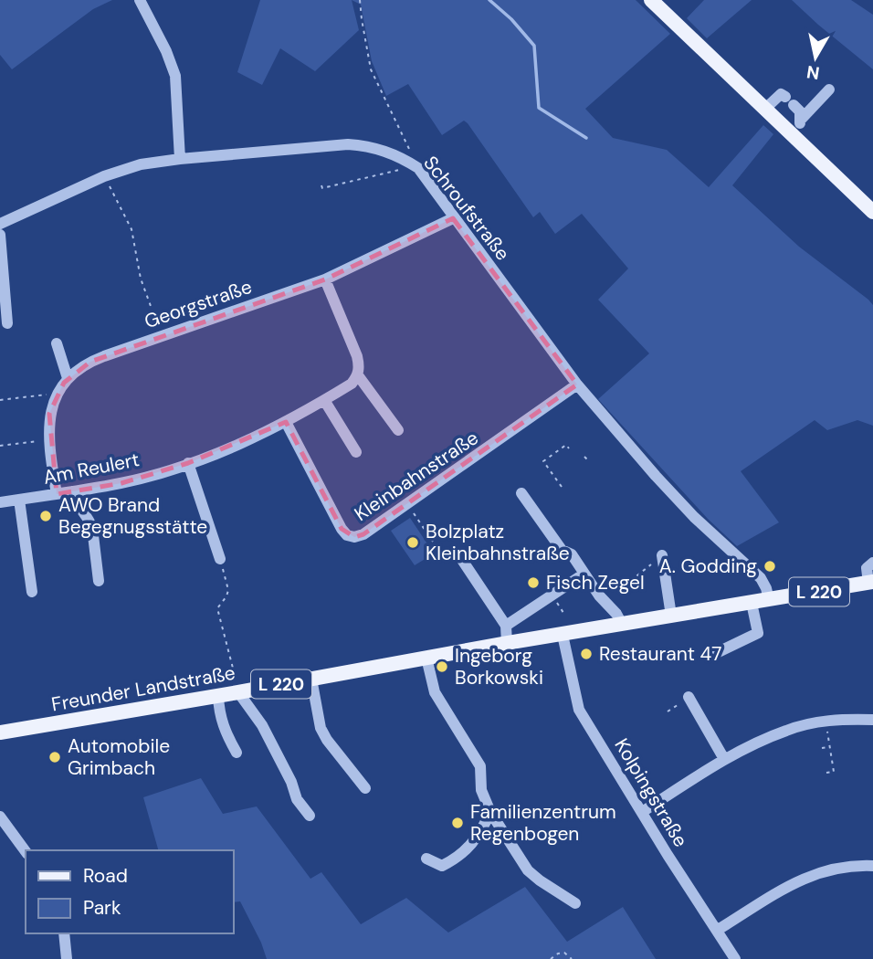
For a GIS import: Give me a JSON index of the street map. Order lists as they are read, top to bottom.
{
  "streets": {
    "main road": ["L 220", "Freunder Landstraße"],
    "street": [
      "Schroufstraße",
      "Georgstraße",
      "Am Reulert",
      "Kleinbahnstraße",
      "Kolpingstraße"
    ]
  },
  "crossings": [
    ["Schroufstraße", "Georgstraße"],
    ["Schroufstraße", "Kleinbahnstraße"],
    ["Schroufstraße", "Freunder Landstraße"],
    ["Georgstraße", "Am Reulert"],
    ["Am Reulert", "Kleinbahnstraße"],
    ["Freunder Landstraße", "Kolpingstraße"]
  ],
  "places": [
    "AWO Brand Begegnugsstätte",
    "Bolzplatz Kleinbahnstraße",
    "A. Godding",
    "Fisch Zegel",
    "Restaurant 47",
    "Ingeborg Borkowski",
    "Automobile Grimbach",
    "Familienzentrum Regenbogen"
  ],
  "legend": ["Road", "Park"],
  "north": "bottom"
}
